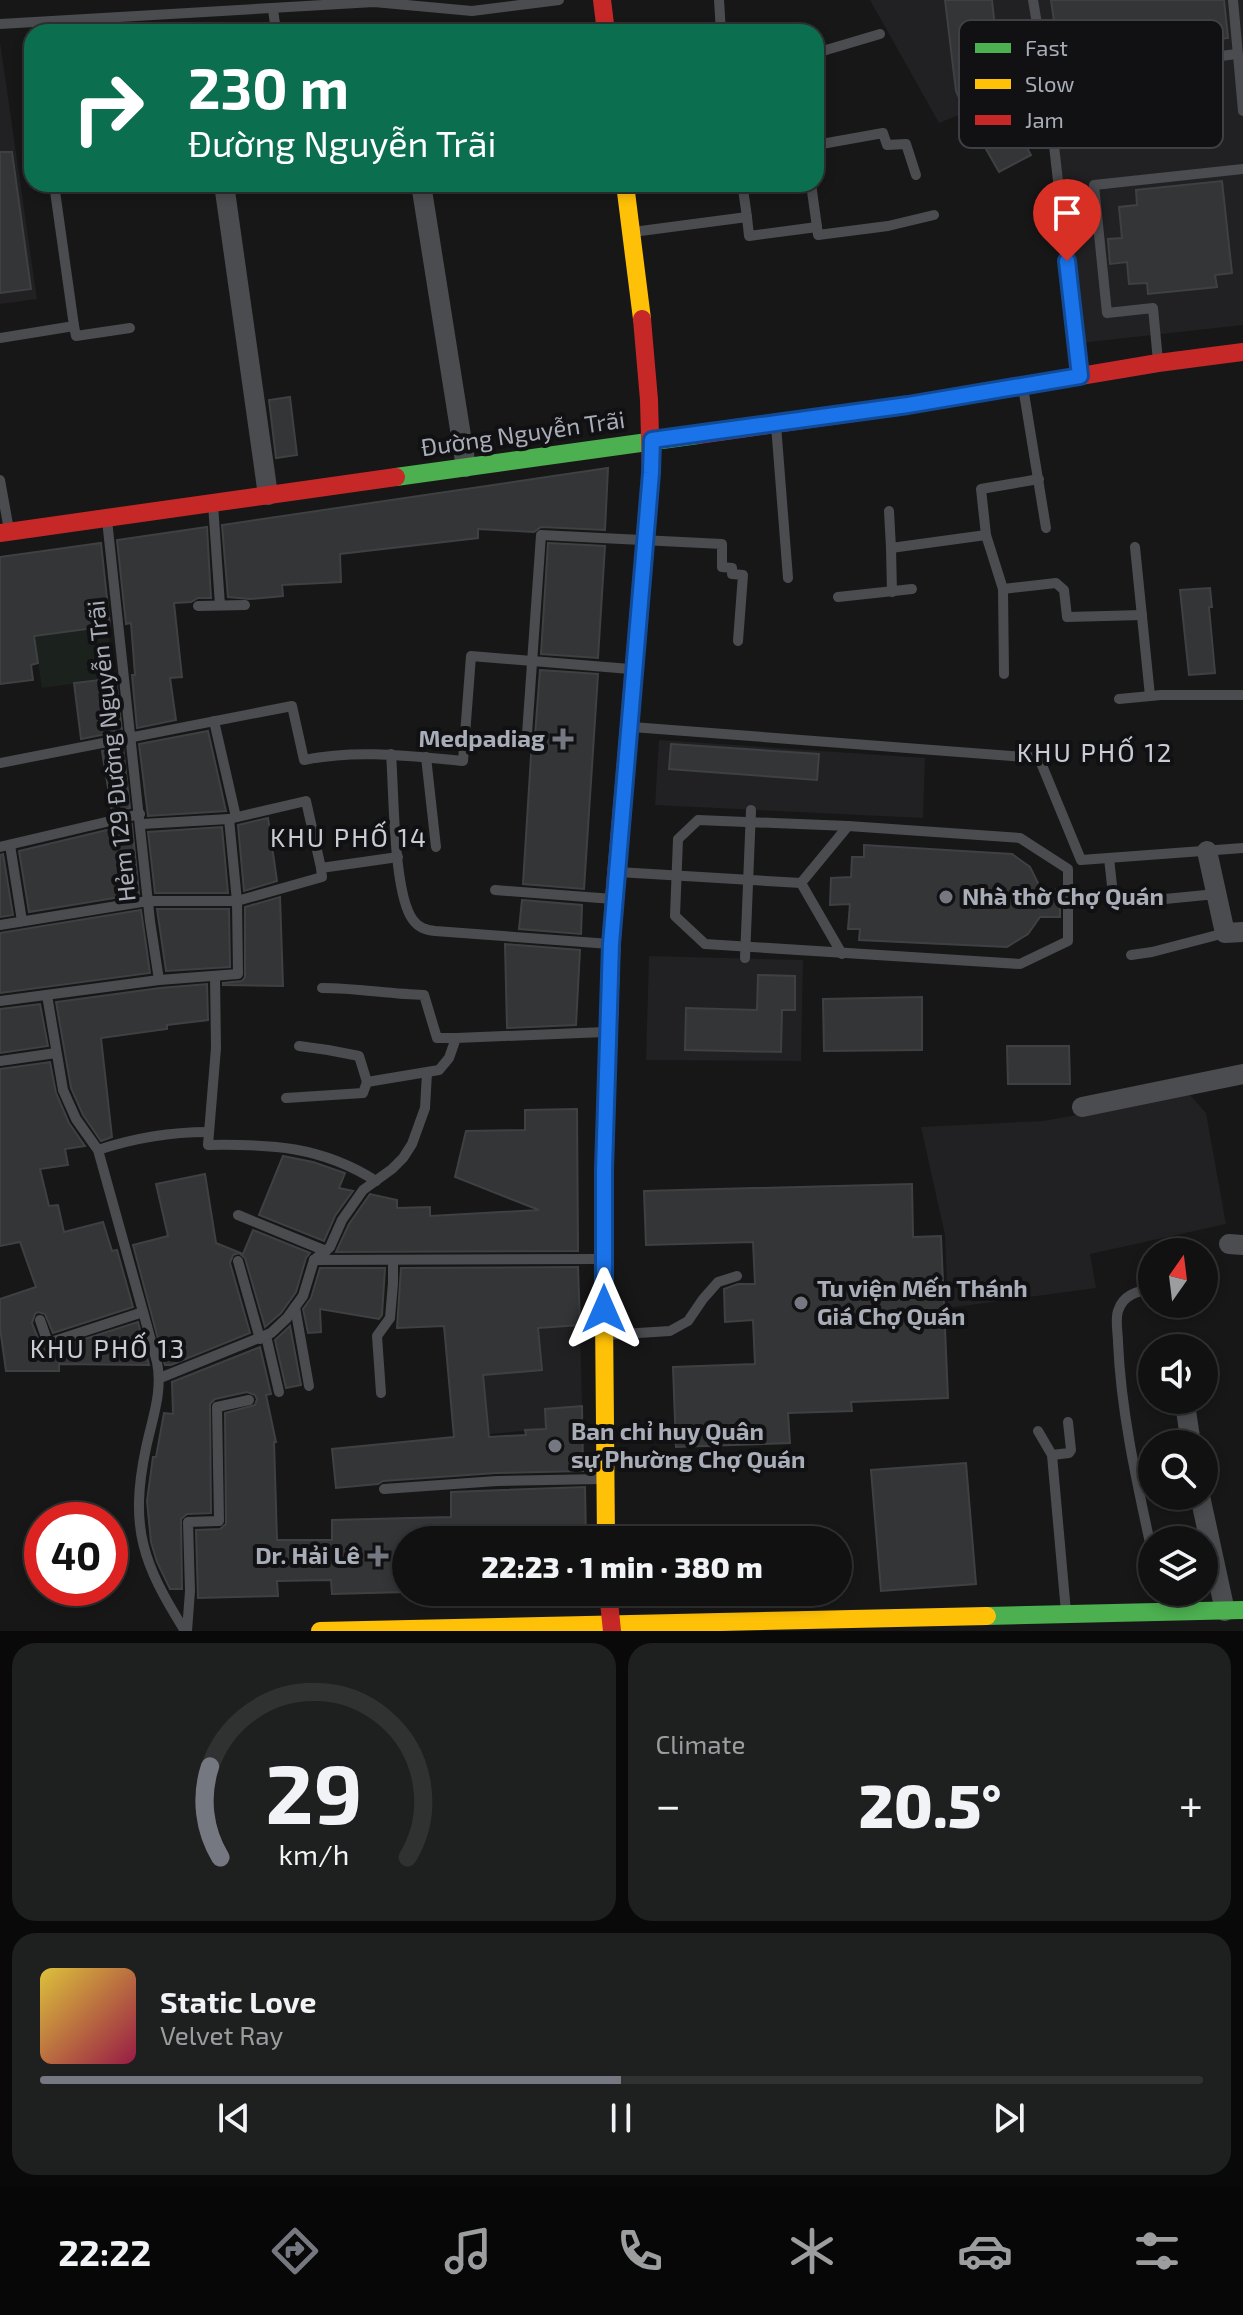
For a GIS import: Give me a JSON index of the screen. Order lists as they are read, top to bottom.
{
  "streets": {
    "main road": ["Đường Nguyễn Trãi"],
    "lane": ["Hẻm 129 Đường Nguyễn Trãi"]
  },
  "crossings": [
    ["Đường Nguyễn Trãi", "Hẻm 129 Đường Nguyễn Trãi"]
  ],
  "districts": ["KHU PHỐ 12", "KHU PHỐ 14", "KHU PHỐ 13"],
  "places": {
    "health": ["Medpadiag", "Dr. Hải Lê"],
    "other": ["Nhà thờ Chợ Quán", "Tu viện Mến Thánh Giá Chợ Quán", "Ban chỉ huy Quân sự Phường Chợ Quán"]
  },
  "legend": ["Fast", "Slow", "Jam"],
  "north": "top",
  "page": {
    "turn": ["230 m", "Đường Nguyễn Trãi"],
    "limit": "40",
    "trip": "22:23 · 1 min · 380 m",
    "tile": "Climate",
    "heat": ["−", "20.5°", "+"],
    "song": ["Static Love", "Velvet Ray"],
    "tabs": "22:22",
    "gauge": ["29", "km/h"]
  }
}
